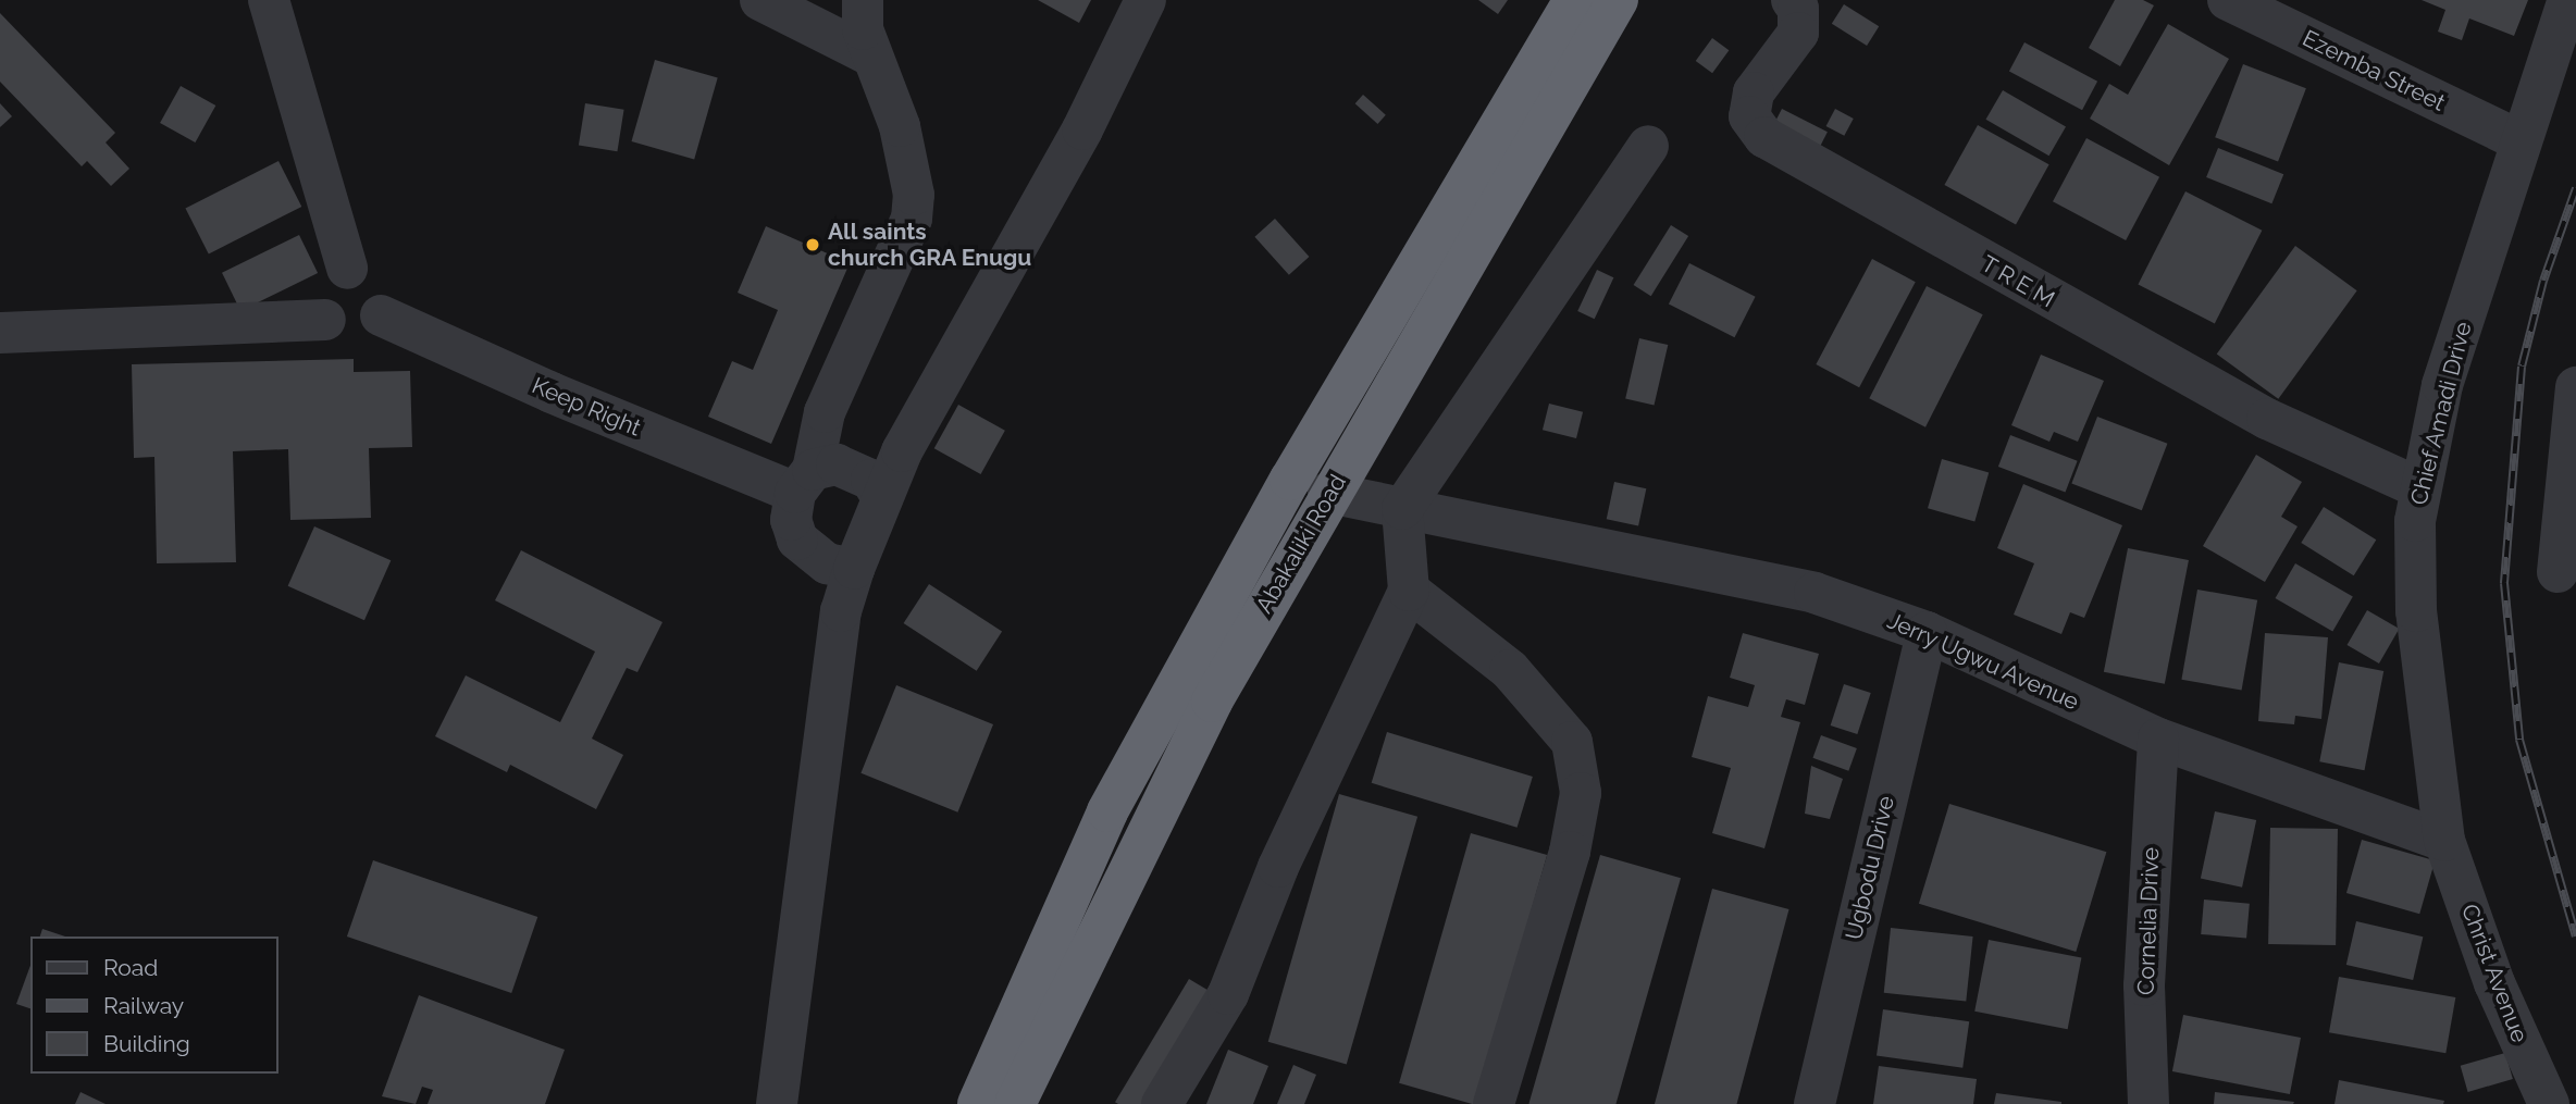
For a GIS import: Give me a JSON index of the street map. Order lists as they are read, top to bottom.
{
  "streets": {
    "highway": ["Abakaliki Road"],
    "street": [
      "Ezemba Street",
      "T R E M",
      "Keep Right",
      "Chief Amadi Drive",
      "Jerry Ugwu Avenue",
      "Ugbodu Drive",
      "Cornelia Drive",
      "Christ Avenue"
    ]
  },
  "crossings": [
    ["Ezemba Street", "Chief Amadi Drive"],
    ["T R E M", "Chief Amadi Drive"],
    ["Chief Amadi Drive", "Jerry Ugwu Avenue"],
    ["Chief Amadi Drive", "Christ Avenue"],
    ["Abakaliki Road", "Jerry Ugwu Avenue"],
    ["Jerry Ugwu Avenue", "Ugbodu Drive"],
    ["Jerry Ugwu Avenue", "Cornelia Drive"],
    ["Jerry Ugwu Avenue", "Christ Avenue"]
  ],
  "places": ["All saints church GRA Enugu"],
  "legend": ["Road", "Railway", "Building"]
}
